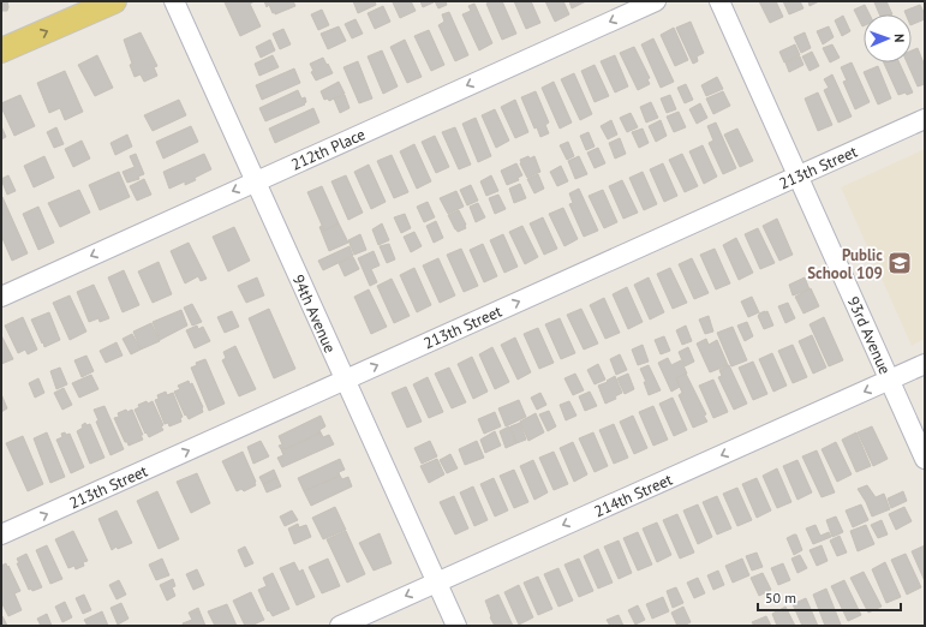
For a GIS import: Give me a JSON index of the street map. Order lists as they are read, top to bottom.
{
  "streets": {
    "street": [
      "212th Place",
      "213th Street",
      "94th Avenue",
      "93rd Avenue",
      "214th Street"
    ]
  },
  "crossings": [
    ["212th Place", "94th Avenue"],
    ["213th Street", "94th Avenue"],
    ["213th Street", "93rd Avenue"],
    ["94th Avenue", "214th Street"],
    ["93rd Avenue", "214th Street"]
  ],
  "one_way": ["212th Place", "213th Street", "214th Street"],
  "places": {
    "school or university": ["Public School 109"]
  },
  "scale_bar": "50 m",
  "north": "right"
}
